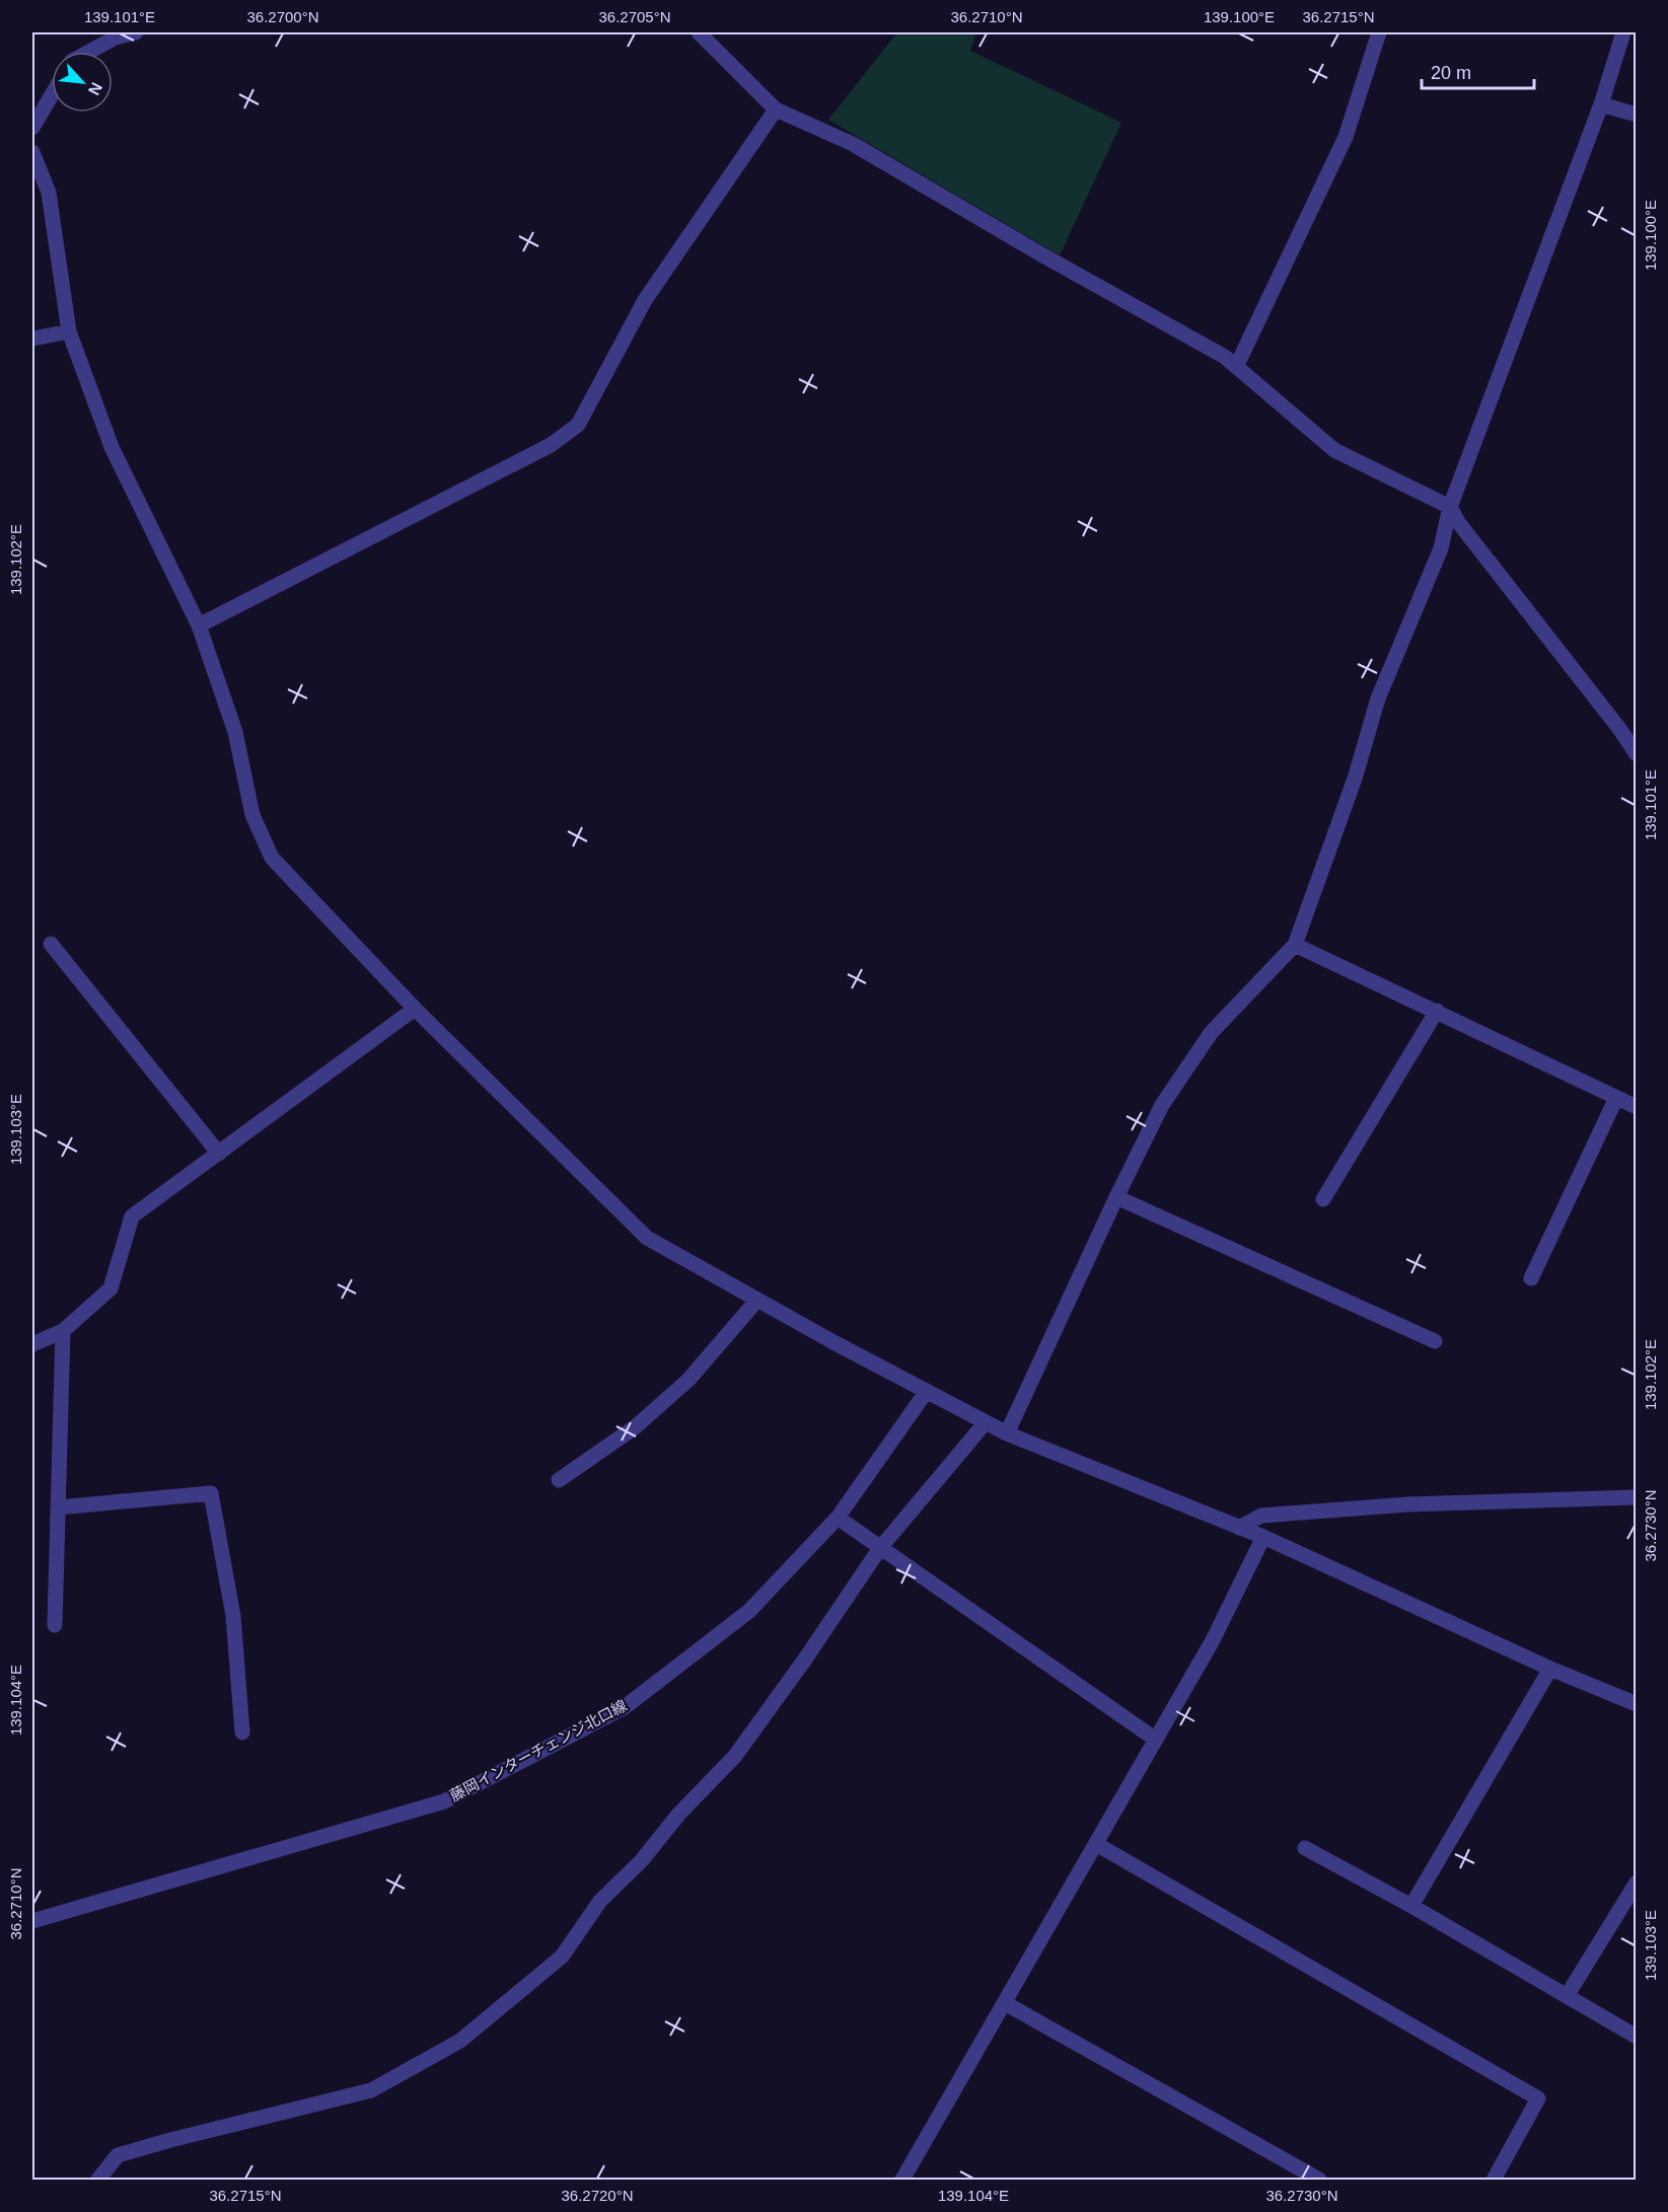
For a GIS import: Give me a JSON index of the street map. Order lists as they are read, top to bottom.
{
  "streets": {
    "street": ["藤岡インターチェンジ北口線"]
  },
  "scale_bar": "20 m",
  "north": "bottom right",
  "coordinates": [
    "139.101°E",
    "36.2700°N",
    "36.2705°N",
    "36.2710°N",
    "139.100°E",
    "36.2715°N",
    "139.102°E",
    "139.103°E",
    "36.2730°N",
    "139.104°E",
    "36.2720°N"
  ]
}
